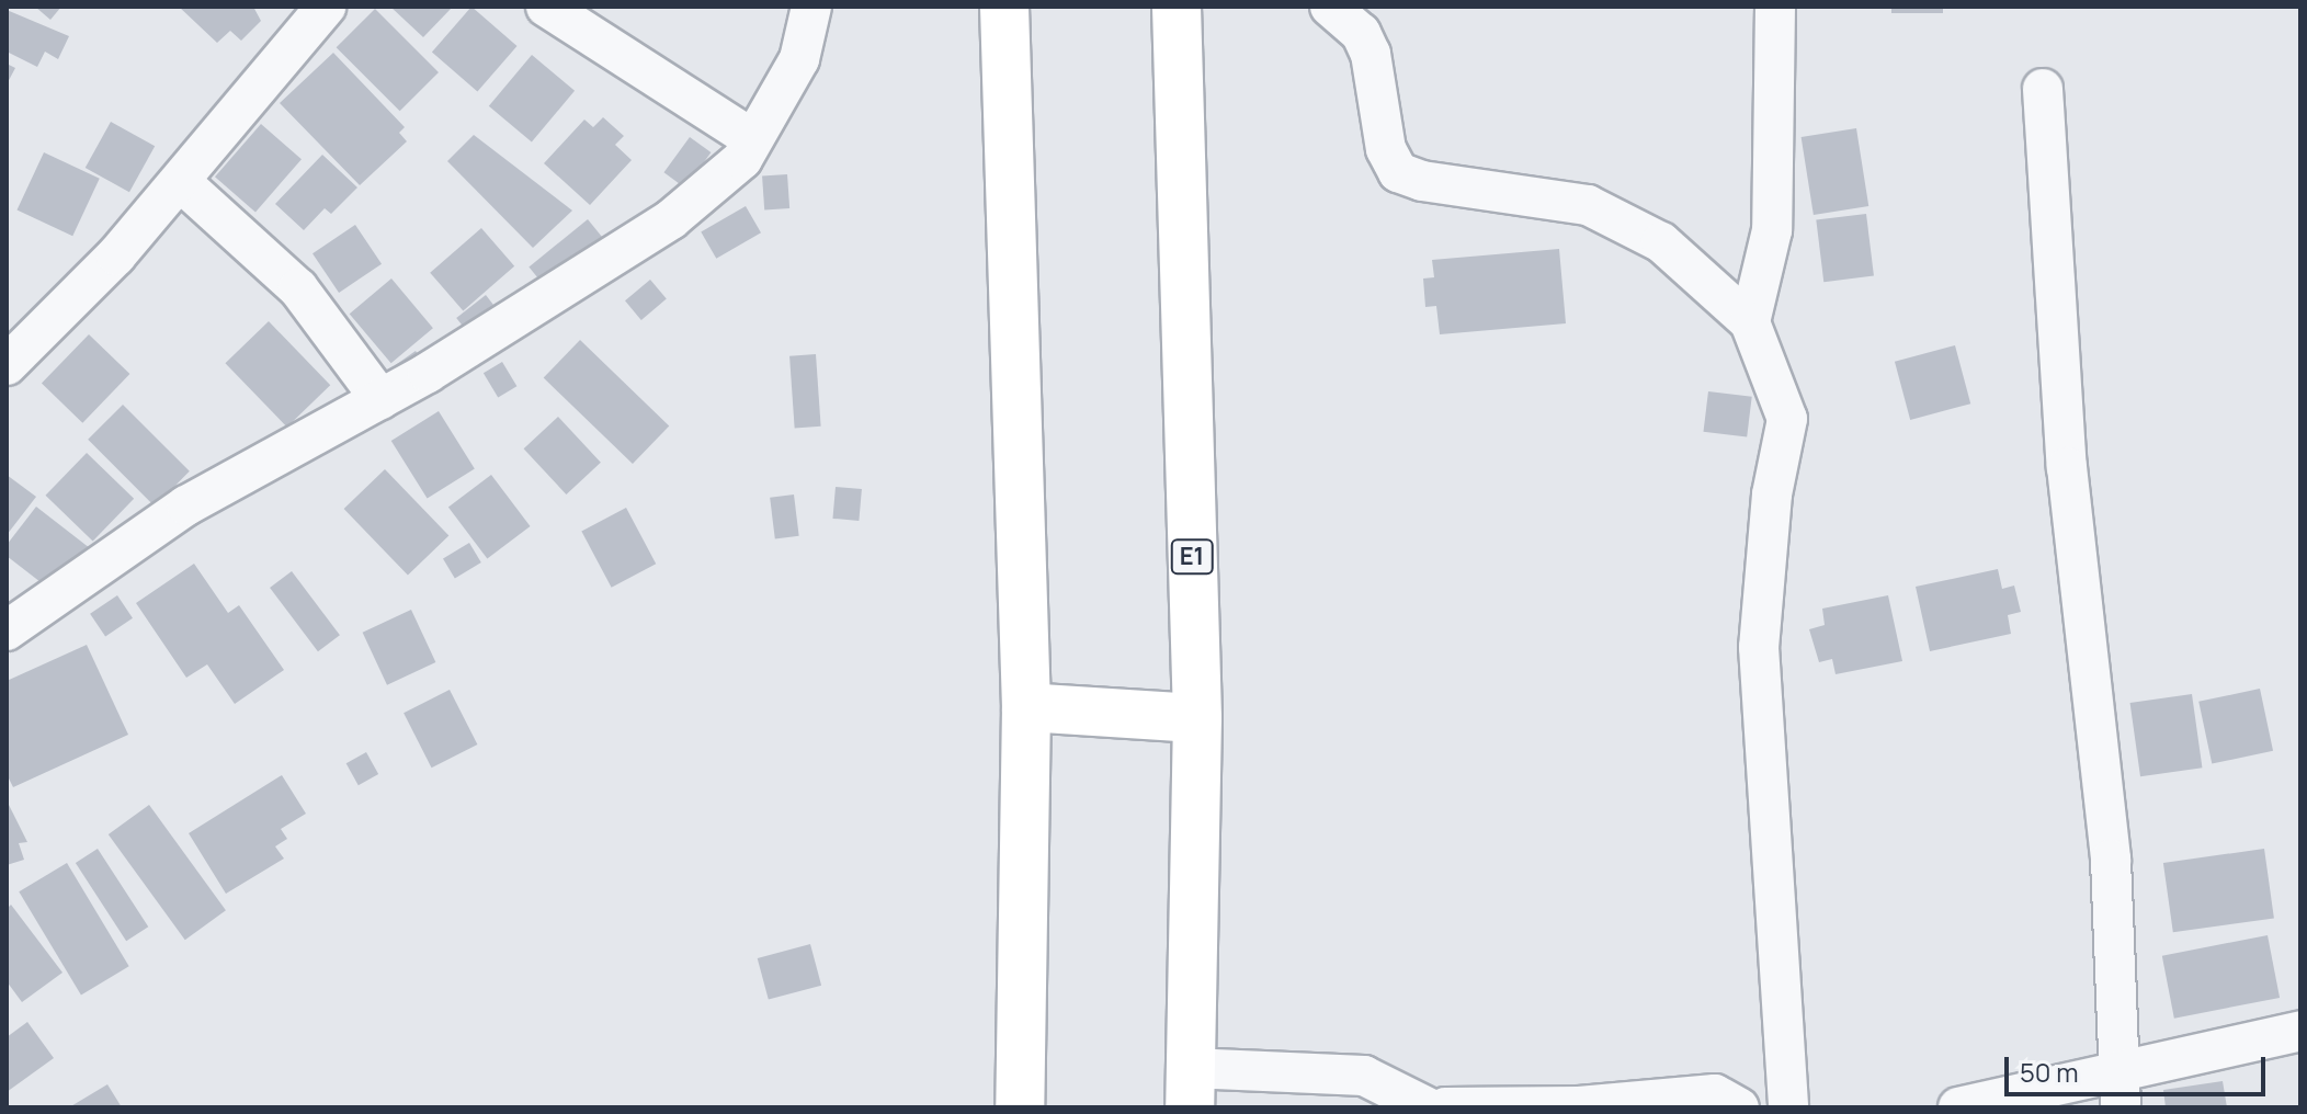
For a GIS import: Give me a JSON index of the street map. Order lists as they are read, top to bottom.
{
  "streets": {
    "highway": ["E1"]
  },
  "scale_bar": "50 m"
}
